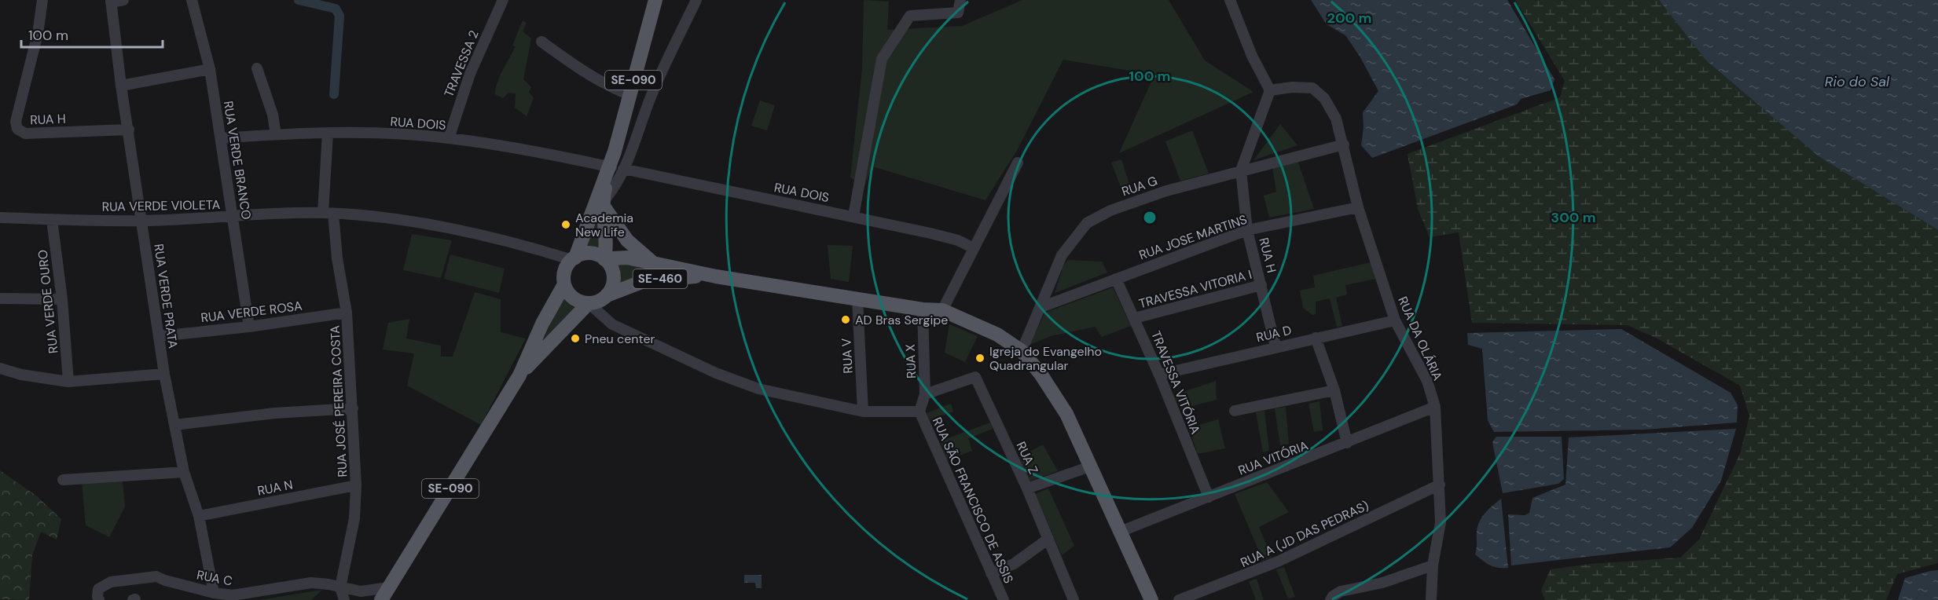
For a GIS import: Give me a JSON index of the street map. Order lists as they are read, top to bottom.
{
  "streets": {
    "main road": ["SE-090", "SE-460"],
    "street": [
      "TRAVESSA 2",
      "RUA H",
      "RUA DOIS",
      "RUA VERDE BRANCO",
      "RUA G",
      "RUA VERDE VIOLETA",
      "RUA JOSE MARTINS",
      "TRAVESSA VITORIA I",
      "RUA VERDE PRATA",
      "RUA VERDE OURO",
      "RUA VERDE ROSA",
      "RUA D",
      "RUA DA OLÁRIA",
      "RUA V",
      "RUA X",
      "TRAVESSA VITÓRIA",
      "RUA JOSÉ PEREIRA COSTA",
      "RUA Z",
      "RUA VITÓRIA",
      "RUA N",
      "RUA SÃO FRANCISCO DE ASSIS",
      "RUA A (JD DAS PEDRAS)",
      "RUA C"
    ]
  },
  "crossings": [
    ["TRAVESSA 2", "RUA DOIS"],
    ["SE-090", "RUA DOIS"],
    ["SE-090", "RUA VERDE VIOLETA"],
    ["SE-090", "SE-460"],
    ["RUA H", "RUA G"],
    ["RUA H", "RUA JOSE MARTINS"],
    ["RUA H", "TRAVESSA VITORIA I"],
    ["RUA H", "RUA VERDE PRATA"],
    ["RUA H", "RUA D"],
    ["RUA H", "RUA DA OLÁRIA"],
    ["RUA DOIS", "RUA VERDE BRANCO"],
    ["RUA VERDE BRANCO", "RUA VERDE VIOLETA"],
    ["RUA VERDE BRANCO", "RUA VERDE ROSA"],
    ["RUA G", "RUA JOSE MARTINS"],
    ["RUA G", "SE-460"],
    ["RUA G", "RUA DA OLÁRIA"],
    ["RUA VERDE VIOLETA", "SE-460"],
    ["RUA VERDE VIOLETA", "RUA VERDE PRATA"],
    ["RUA VERDE VIOLETA", "RUA VERDE OURO"],
    ["RUA VERDE VIOLETA", "RUA JOSÉ PEREIRA COSTA"],
    ["RUA JOSE MARTINS", "RUA DA OLÁRIA"],
    ["RUA JOSE MARTINS", "TRAVESSA VITÓRIA"],
    ["SE-460", "RUA V"],
    ["SE-460", "RUA X"],
    ["SE-460", "RUA VITÓRIA"],
    ["TRAVESSA VITORIA I", "TRAVESSA VITÓRIA"],
    ["RUA VERDE PRATA", "RUA VERDE ROSA"],
    ["RUA VERDE PRATA", "RUA N"],
    ["RUA VERDE PRATA", "RUA C"],
    ["RUA VERDE ROSA", "RUA JOSÉ PEREIRA COSTA"],
    ["RUA D", "RUA DA OLÁRIA"],
    ["RUA D", "TRAVESSA VITÓRIA"],
    ["RUA DA OLÁRIA", "RUA VITÓRIA"],
    ["RUA DA OLÁRIA", "RUA A (JD DAS PEDRAS)"],
    ["RUA X", "RUA Z"],
    ["RUA X", "RUA SÃO FRANCISCO DE ASSIS"],
    ["TRAVESSA VITÓRIA", "RUA VITÓRIA"],
    ["RUA JOSÉ PEREIRA COSTA", "RUA N"],
    ["RUA JOSÉ PEREIRA COSTA", "RUA C"]
  ],
  "water": ["Rio do Sal"],
  "places": [
    "Academia New Life",
    "AD Bras Sergipe",
    "Pneu center",
    "Igreja do Evangelho Quadrangular"
  ],
  "scale_bar": "100 m",
  "rings": ["200 m", "100 m", "300 m"]
}
